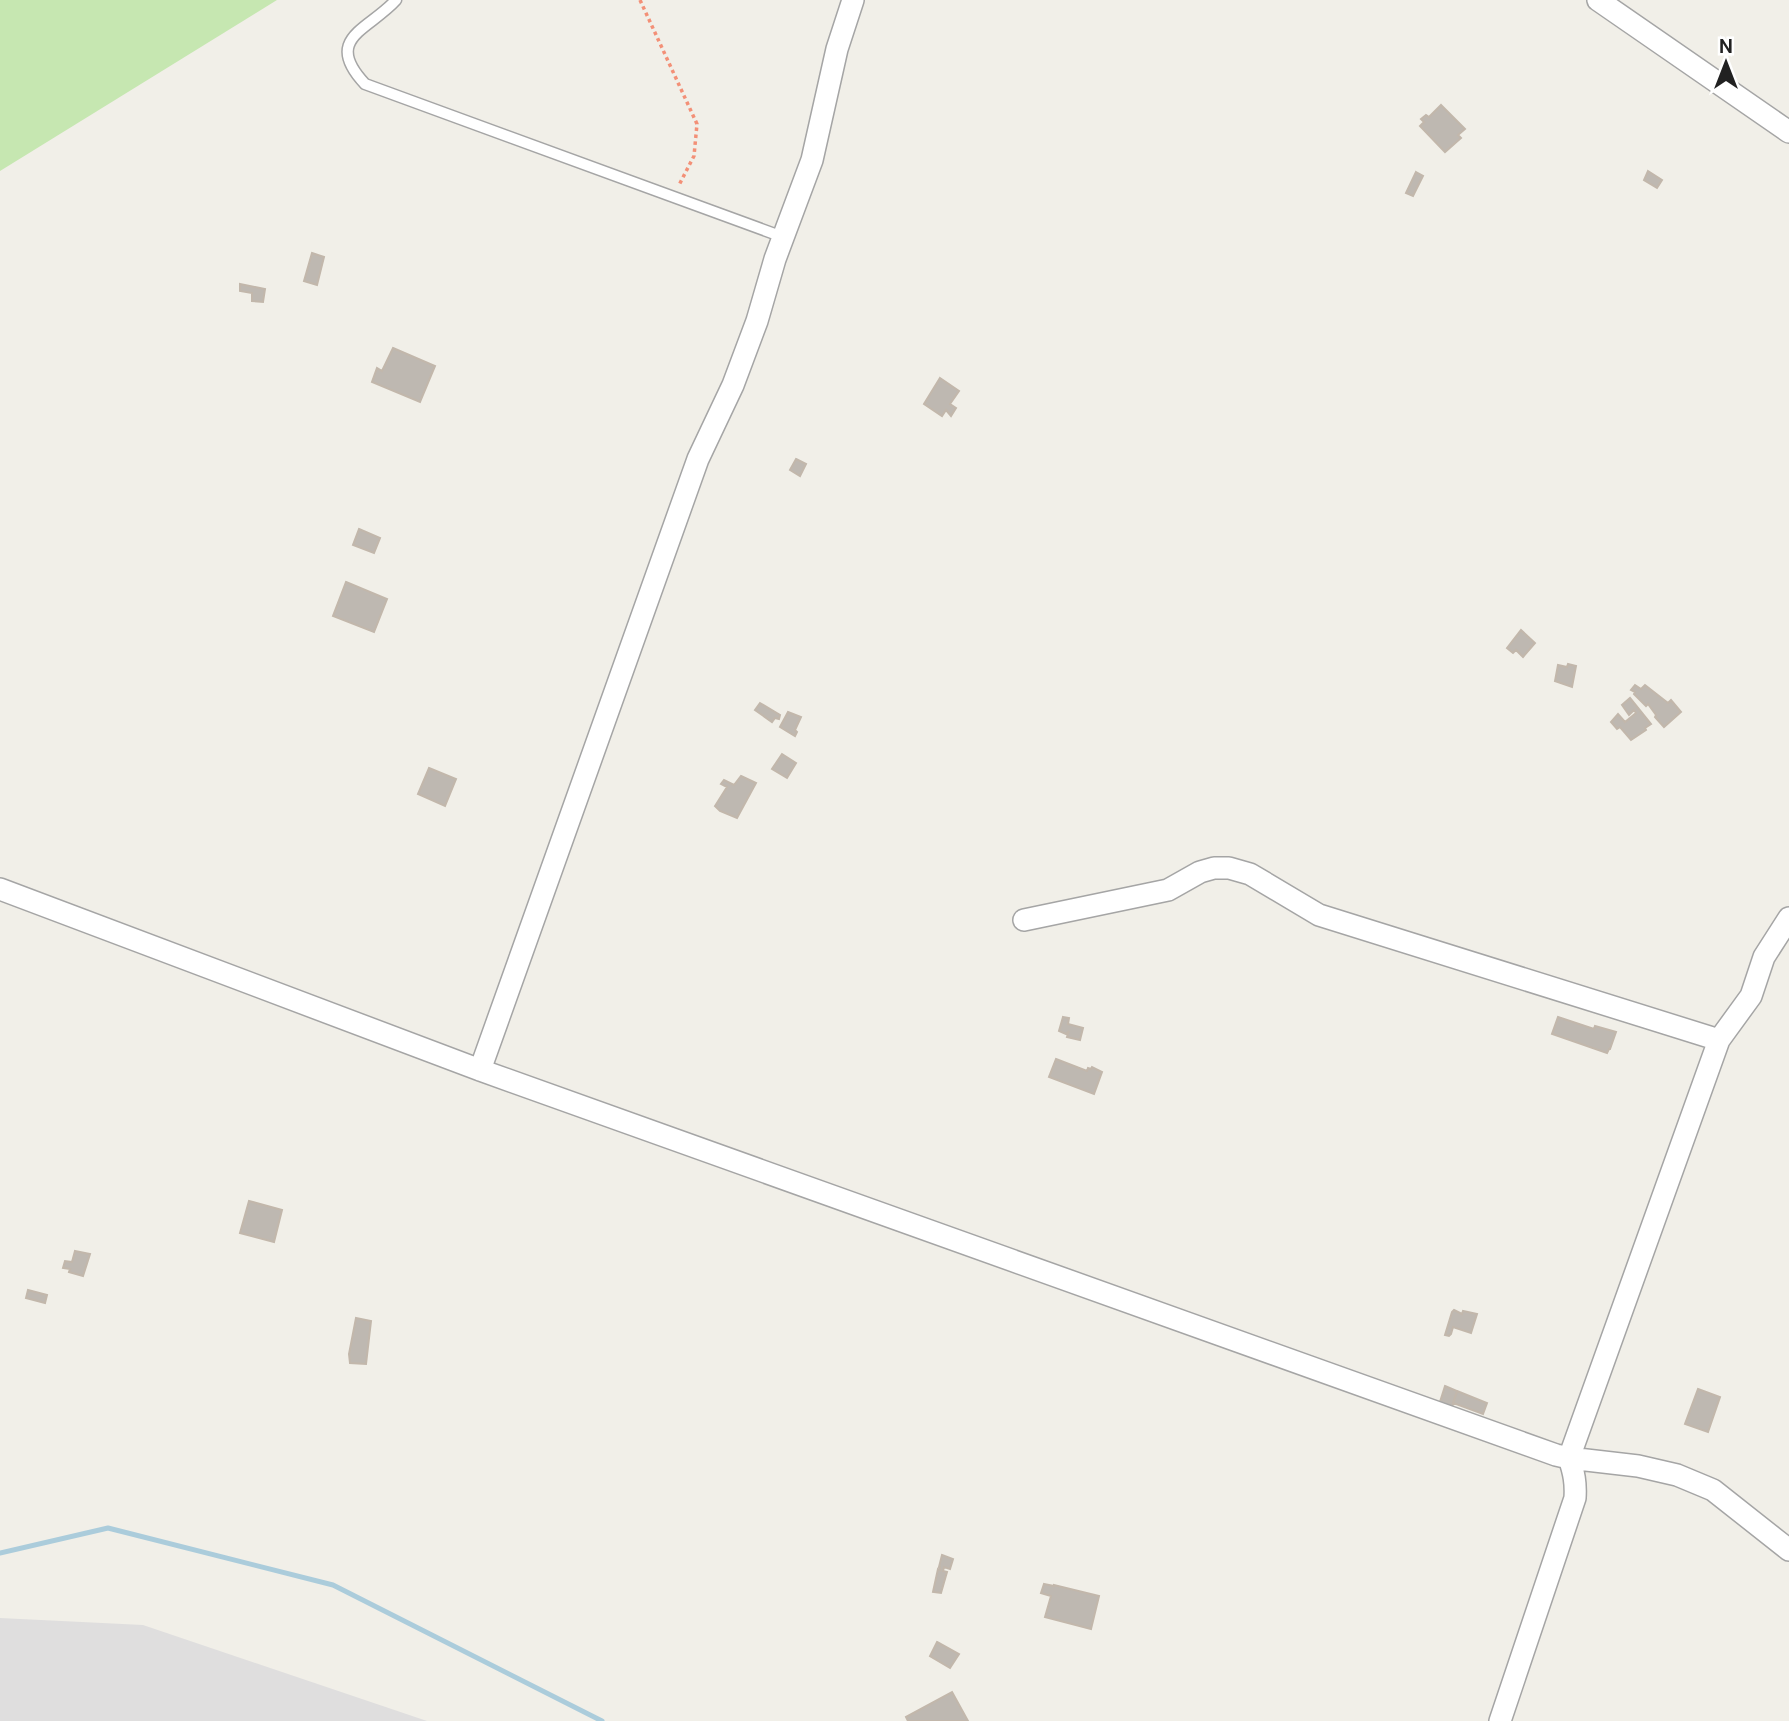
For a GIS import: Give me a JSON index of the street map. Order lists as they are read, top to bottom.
{
  "north": "top"
}
